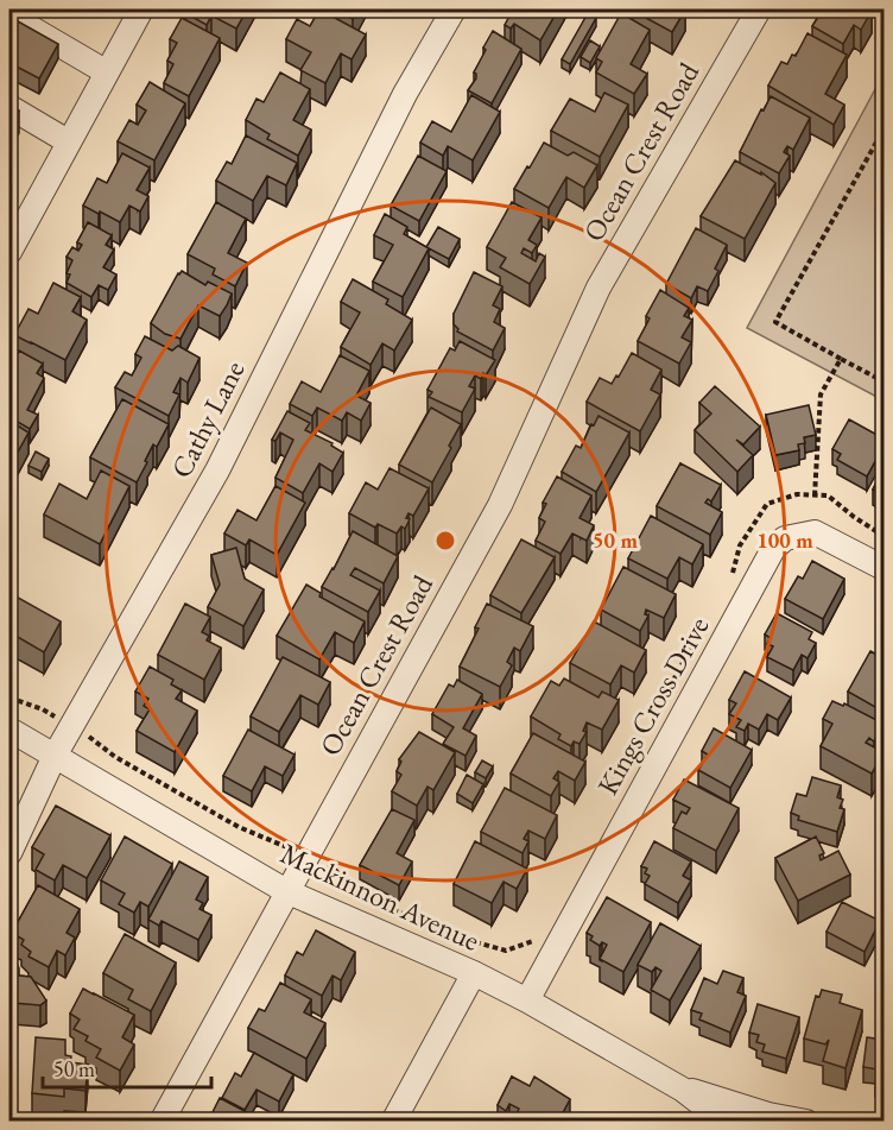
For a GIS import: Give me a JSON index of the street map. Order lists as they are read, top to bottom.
{
  "streets": {
    "street": [
      "Ocean Crest Road",
      "Cathy Lane",
      "Kings Cross Drive",
      "Mackinnon Avenue"
    ]
  },
  "crossings": [
    ["Ocean Crest Road", "Mackinnon Avenue"],
    ["Cathy Lane", "Mackinnon Avenue"],
    ["Kings Cross Drive", "Mackinnon Avenue"]
  ],
  "scale_bar": "50 m",
  "rings": ["50 m", "100 m"]
}
